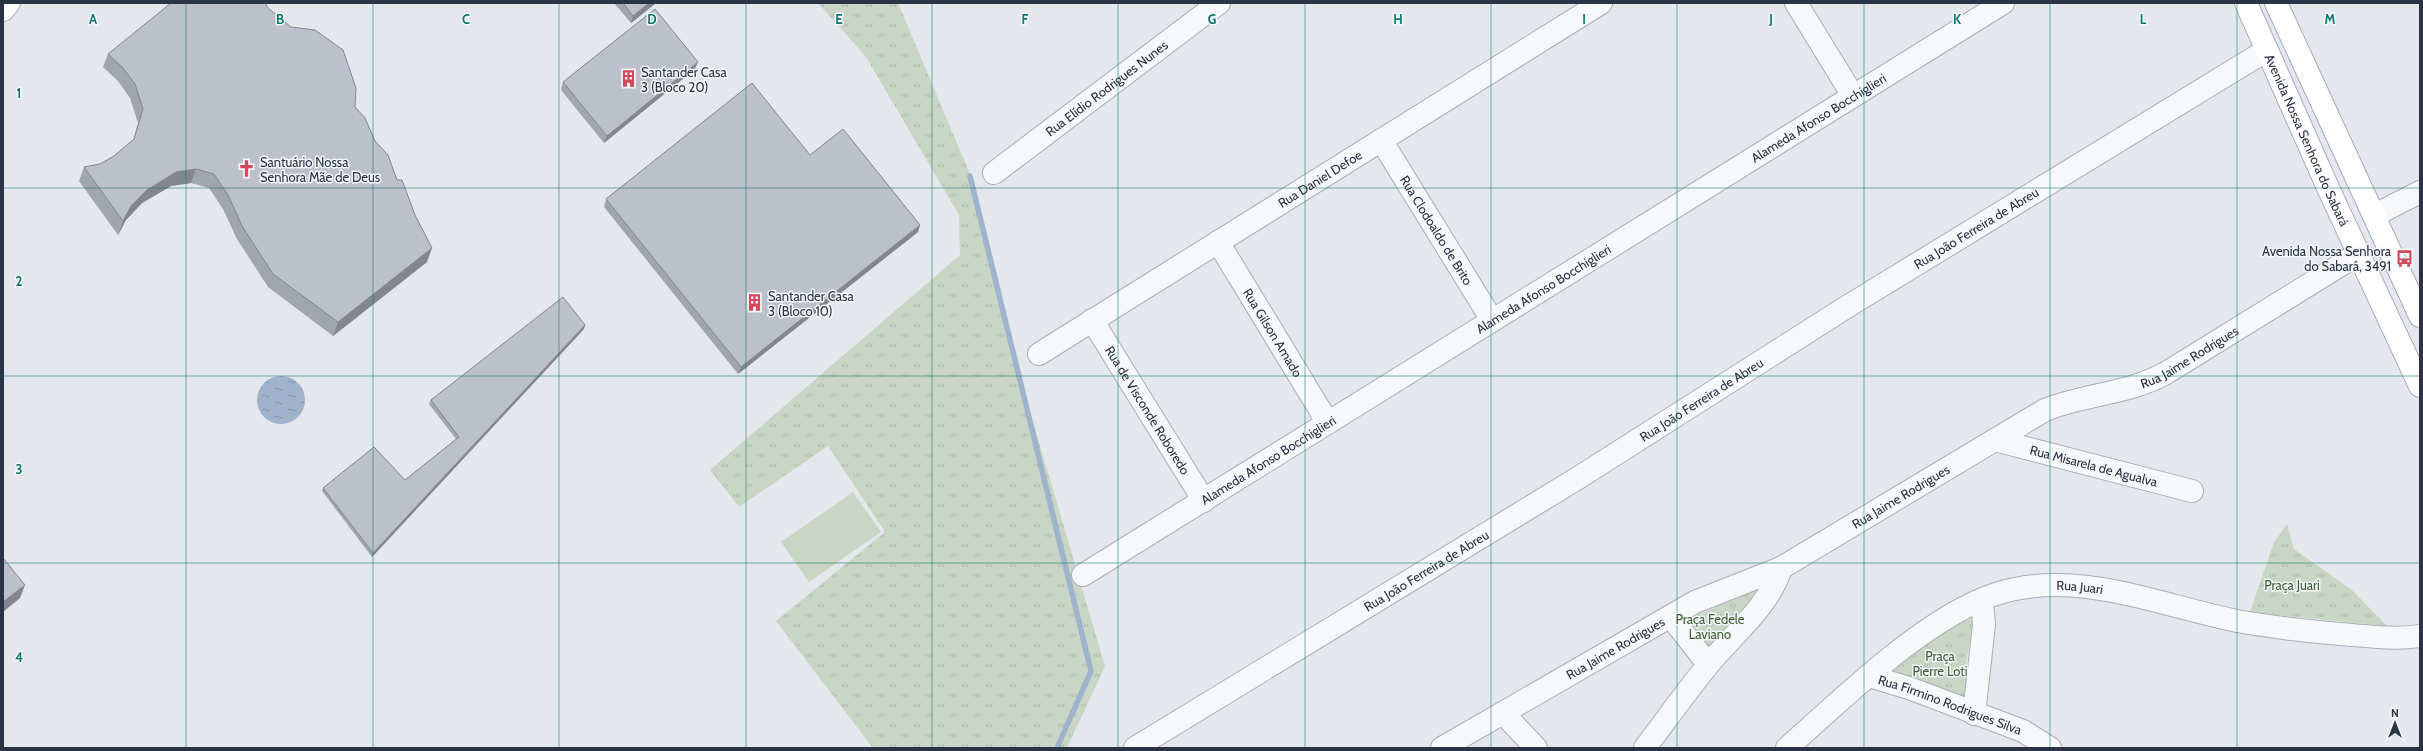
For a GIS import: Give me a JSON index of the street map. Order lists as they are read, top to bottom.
{
  "streets": {
    "main road": ["Avenida Nossa Senhora do Sabará"],
    "street": [
      "Rua Elídio Rodrigues Nunes",
      "Alameda Afonso Bocchiglieri",
      "Rua Daniel Defoe",
      "Rua João Ferreira de Abreu",
      "Rua Clodoaldo de Brito",
      "Rua Gilson Amado",
      "Rua Jaime Rodrigues",
      "Rua de Visconde Roboredo",
      "Rua Misarela de Agualva",
      "Rua Juari",
      "Rua Firmino Rodrigues Silva"
    ]
  },
  "crossings": [
    ["Alameda Afonso Bocchiglieri", "Rua Clodoaldo de Brito"],
    ["Alameda Afonso Bocchiglieri", "Rua Gilson Amado"],
    ["Alameda Afonso Bocchiglieri", "Rua de Visconde Roboredo"],
    ["Avenida Nossa Senhora do Sabará", "Rua João Ferreira de Abreu"],
    ["Avenida Nossa Senhora do Sabará", "Rua Jaime Rodrigues"],
    ["Rua Daniel Defoe", "Rua Clodoaldo de Brito"],
    ["Rua Daniel Defoe", "Rua Gilson Amado"],
    ["Rua Daniel Defoe", "Rua de Visconde Roboredo"],
    ["Rua Jaime Rodrigues", "Rua Misarela de Agualva"],
    ["Rua Juari", "Rua Firmino Rodrigues Silva"]
  ],
  "parks": ["Praça Juari", "Praça Fedele Laviano", "Praça Pierre Loti"],
  "places": {
    "building": ["Santander Casa 3 (Bloco 20)", "Santander Casa 3 (Bloco 10)"],
    "church": ["Santuário Nossa Senhora Mãe de Deus"],
    "bus stop": ["Avenida Nossa Senhora do Sabará, 3491"]
  },
  "north": "top",
  "grid": {
    "columns": [
      "A",
      "B",
      "C",
      "D",
      "E",
      "F",
      "G",
      "H",
      "I",
      "J",
      "K",
      "L",
      "M"
    ],
    "rows": [
      "1",
      "2",
      "3",
      "4"
    ]
  }
}
